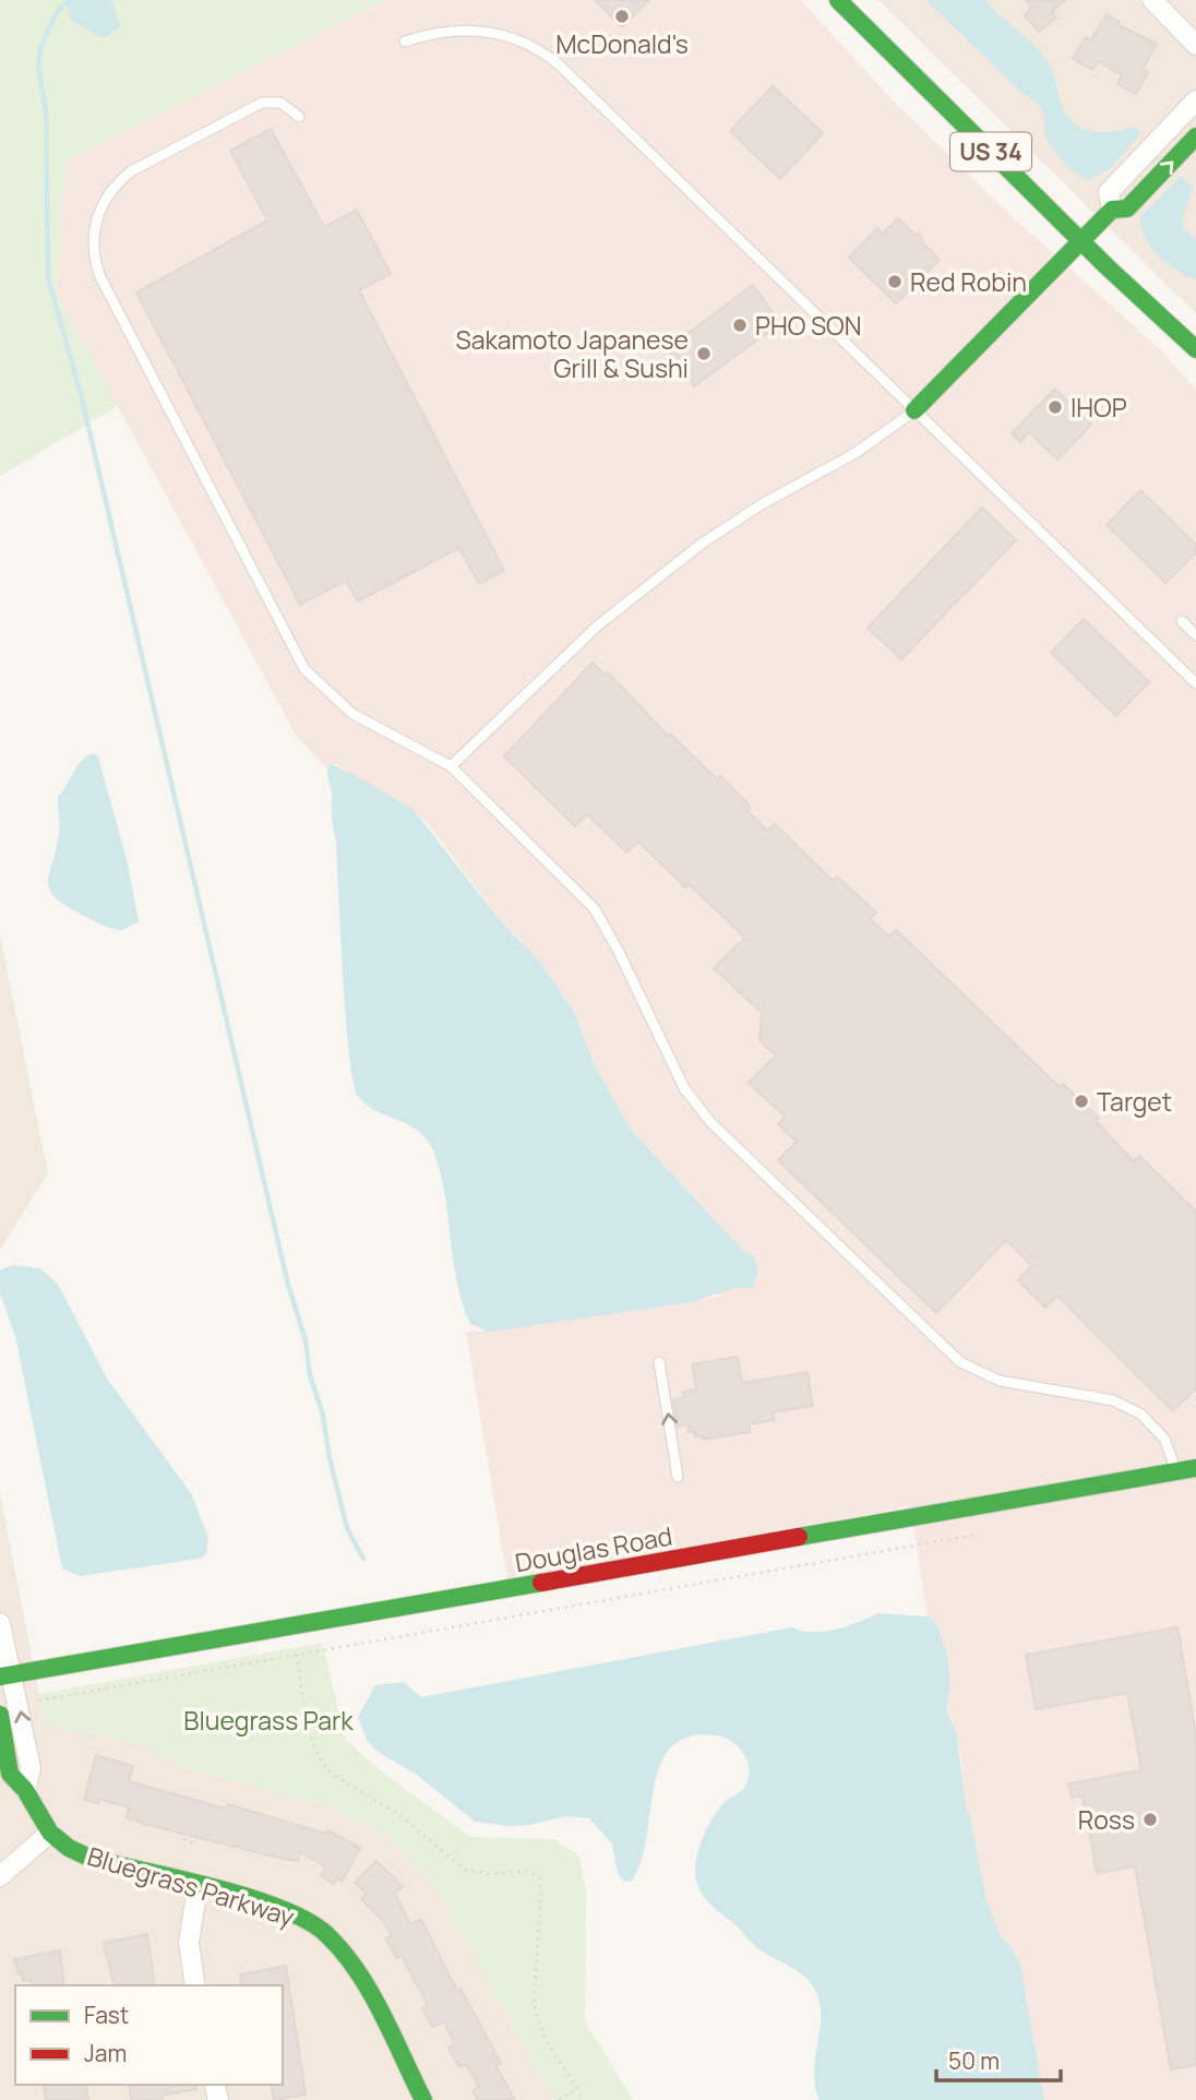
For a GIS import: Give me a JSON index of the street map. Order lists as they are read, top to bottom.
{
  "streets": {
    "street": ["US 34", "Douglas Road", "Bluegrass Parkway"]
  },
  "parks": ["Bluegrass Park"],
  "places": [
    "McDonald's",
    "Red Robin",
    "PHO SON",
    "Sakamoto Japanese Grill & Sushi",
    "IHOP",
    "Target",
    "Ross"
  ],
  "legend": ["Fast", "Jam"],
  "scale_bar": "50 m"
}
